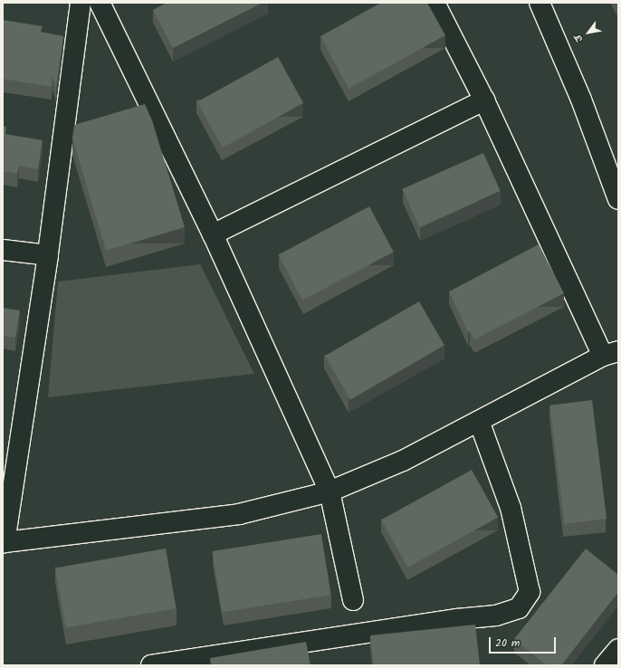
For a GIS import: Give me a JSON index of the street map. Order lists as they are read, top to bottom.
{
  "scale_bar": "20 m",
  "north": "bottom left"
}
